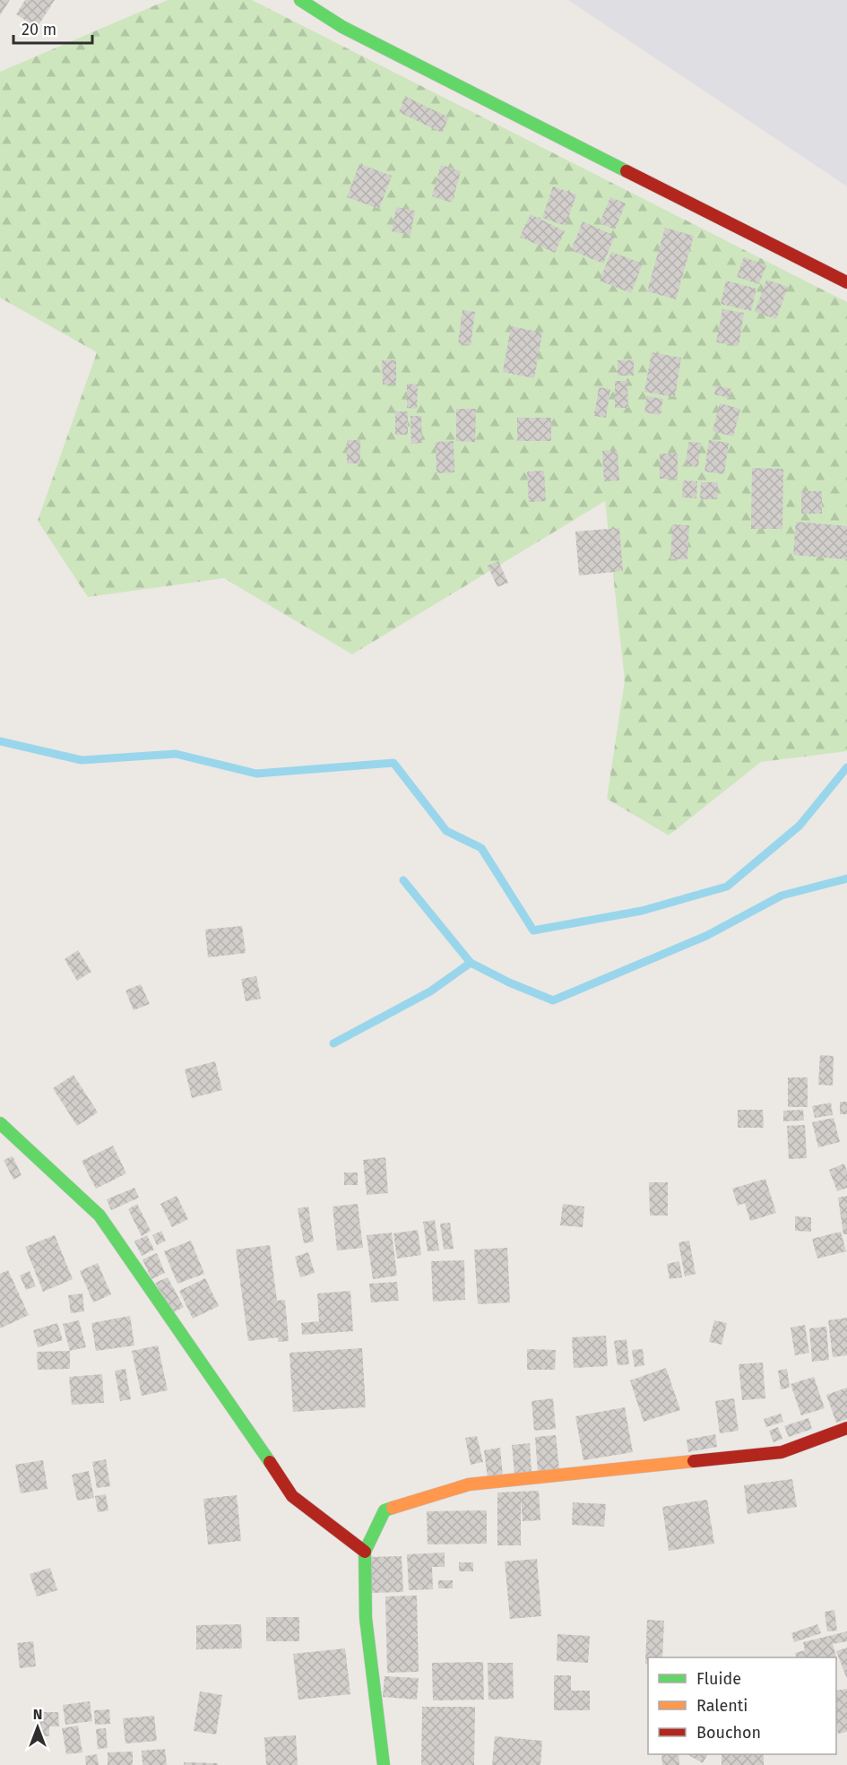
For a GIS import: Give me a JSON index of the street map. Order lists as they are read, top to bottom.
{
  "legend": ["Fluide", "Ralenti", "Bouchon"],
  "scale_bar": "20 m",
  "north": "top"
}
